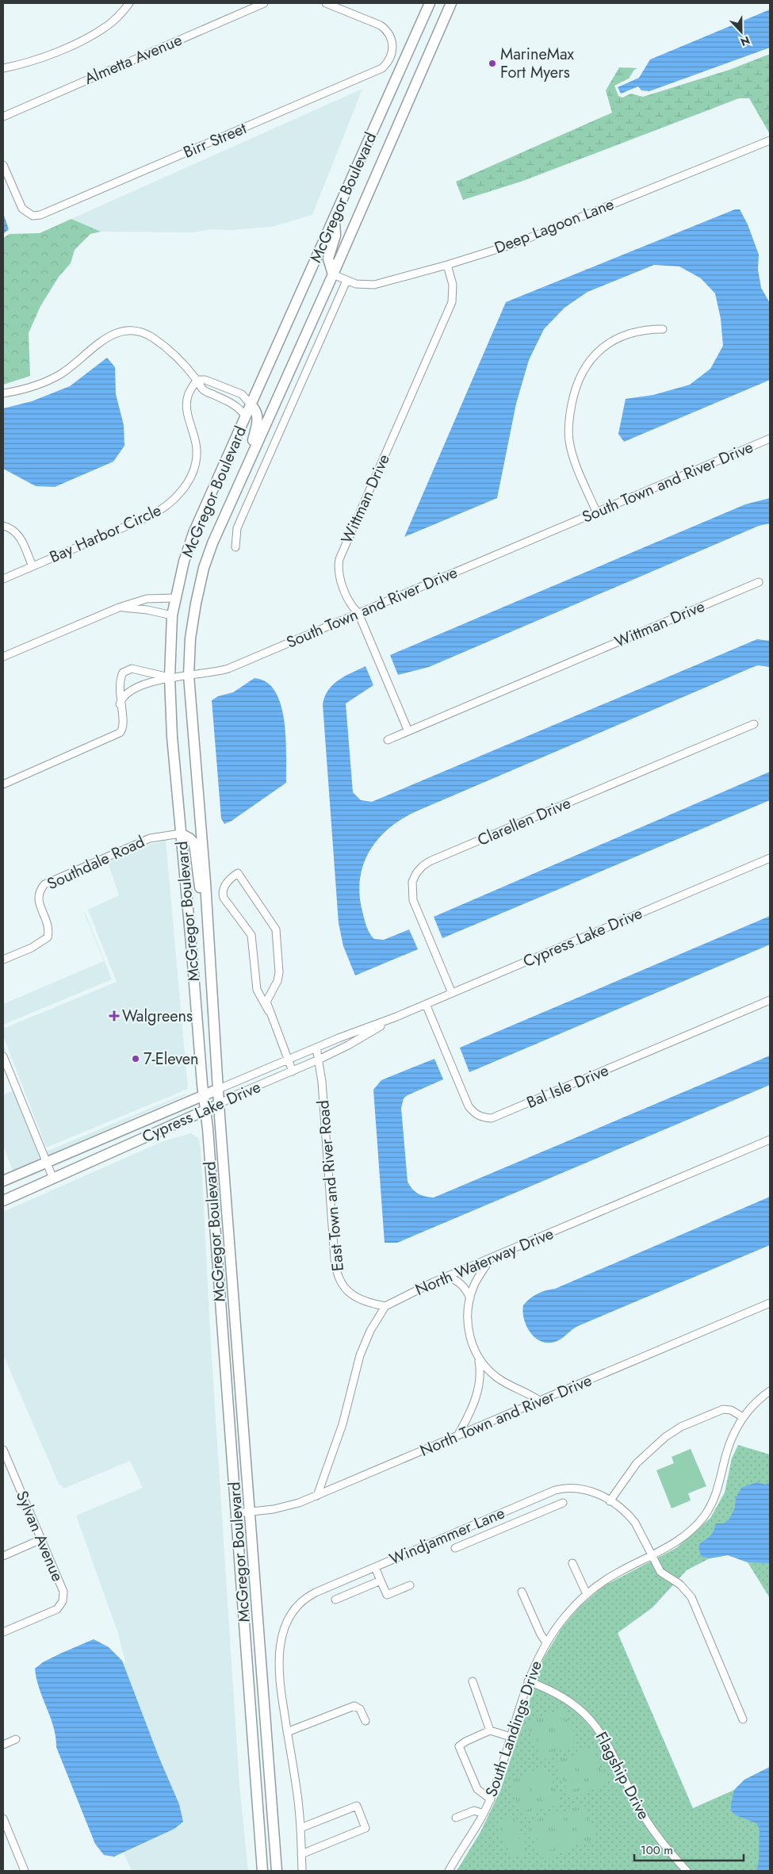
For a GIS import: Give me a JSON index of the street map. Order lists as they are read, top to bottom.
{
  "streets": {
    "main road": ["McGregor Boulevard", "Cypress Lake Drive"],
    "street": [
      "Almetta Avenue",
      "Birr Street",
      "Deep Lagoon Lane",
      "South Town and River Drive",
      "Wittman Drive",
      "Bay Harbor Circle",
      "Clarellen Drive",
      "Southdale Road",
      "Bal Isle Drive",
      "East Town and River Road",
      "North Waterway Drive",
      "North Town and River Drive",
      "Sylvan Avenue",
      "Windjammer Lane",
      "South Landings Drive",
      "Flagship Drive"
    ]
  },
  "crossings": [
    ["McGregor Boulevard", "Deep Lagoon Lane"],
    ["McGregor Boulevard", "South Town and River Drive"],
    ["McGregor Boulevard", "Southdale Road"],
    ["McGregor Boulevard", "Cypress Lake Drive"],
    ["McGregor Boulevard", "North Town and River Drive"],
    ["Deep Lagoon Lane", "Wittman Drive"],
    ["South Town and River Drive", "Wittman Drive"],
    ["Clarellen Drive", "Cypress Lake Drive"],
    ["Cypress Lake Drive", "Bal Isle Drive"],
    ["Cypress Lake Drive", "East Town and River Road"],
    ["East Town and River Road", "North Waterway Drive"],
    ["Windjammer Lane", "South Landings Drive"],
    ["South Landings Drive", "Flagship Drive"]
  ],
  "places": {
    "other": ["MarineMax Fort Myers", "7-Eleven"],
    "health": ["Walgreens"]
  },
  "scale_bar": "100 m",
  "north": "bottom"
}
